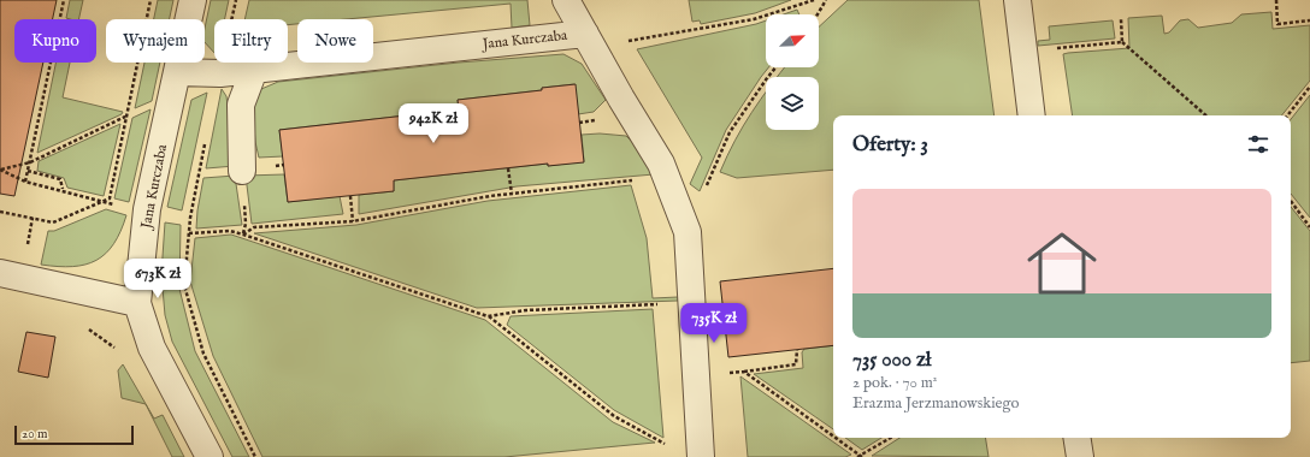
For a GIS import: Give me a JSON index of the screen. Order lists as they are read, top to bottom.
{
  "streets": {
    "street": ["Jana Kurczaba"]
  },
  "scale_bar": "20 m",
  "north": "top right",
  "page": {
    "chip": [
      "Kupno",
      "Wynajem",
      "Filtry",
      "Nowe"
    ],
    "price": ["942K zł", "673K zł", "735K zł"],
    "heading": "Oferty: 3",
    "list": [
      {
        "name": "735 000 zł",
        "note": "2 pok. · 70 m² · Erazma Jerzmanowskiego"
      }
    ],
    "scale": "20 m"
  }
}
